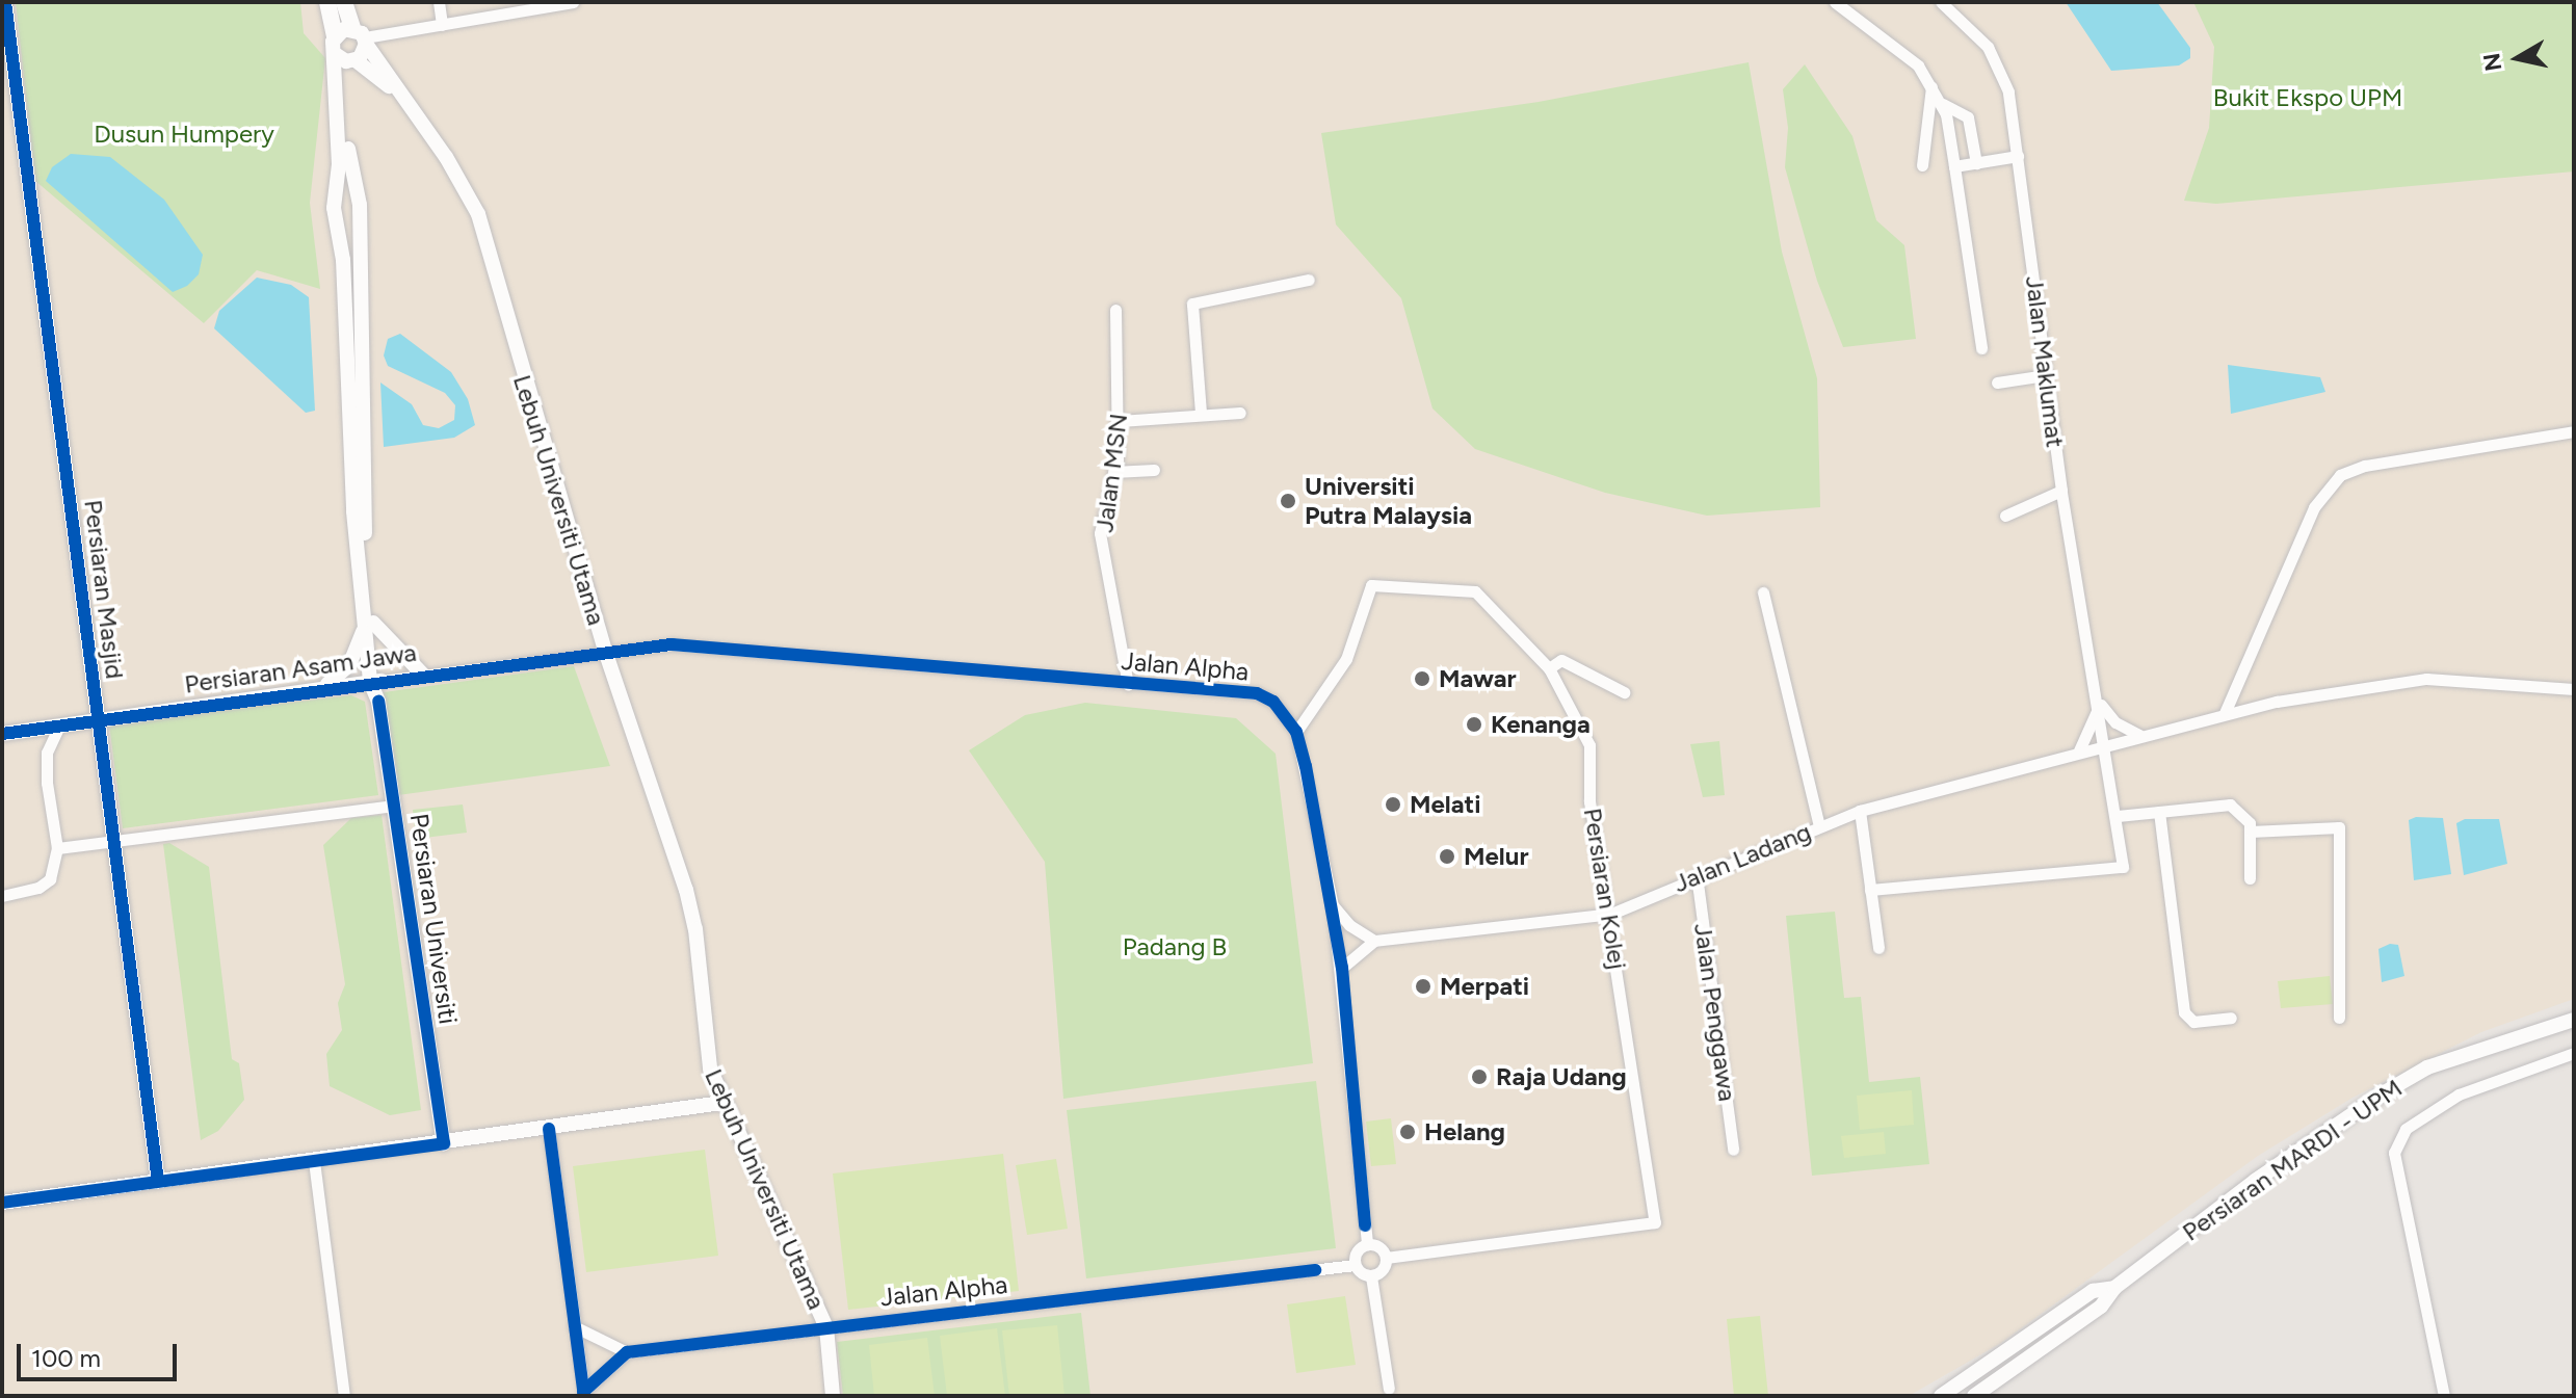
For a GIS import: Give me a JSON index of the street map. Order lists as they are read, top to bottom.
{
  "streets": {
    "main road": ["Lebuh Universiti Utama"],
    "street": [
      "Jalan Maklumat",
      "Jalan MSN",
      "Persiaran Masjid",
      "Jalan Alpha",
      "Persiaran Asam Jawa",
      "Jalan Ladang",
      "Persiaran Kolej",
      "Persiaran Universiti",
      "Jalan Penggawa",
      "Persiaran MARDI - UPM"
    ]
  },
  "crossings": [
    ["Jalan Maklumat", "Jalan Ladang"],
    ["Jalan MSN", "Jalan Alpha"],
    ["Lebuh Universiti Utama", "Jalan Alpha"],
    ["Lebuh Universiti Utama", "Persiaran Asam Jawa"],
    ["Lebuh Universiti Utama", "Persiaran Universiti"],
    ["Persiaran Masjid", "Persiaran Asam Jawa"],
    ["Jalan Alpha", "Persiaran Asam Jawa"],
    ["Jalan Alpha", "Persiaran Kolej"],
    ["Persiaran Asam Jawa", "Persiaran Universiti"],
    ["Jalan Ladang", "Persiaran Kolej"],
    ["Jalan Ladang", "Jalan Penggawa"]
  ],
  "parks": ["Bukit Ekspo UPM", "Dusun Humpery", "Padang B"],
  "places": [
    "Universiti Putra Malaysia",
    "Mawar",
    "Kenanga",
    "Melati",
    "Melur",
    "Merpati",
    "Raja Udang",
    "Helang"
  ],
  "scale_bar": "100 m",
  "north": "left"
}
